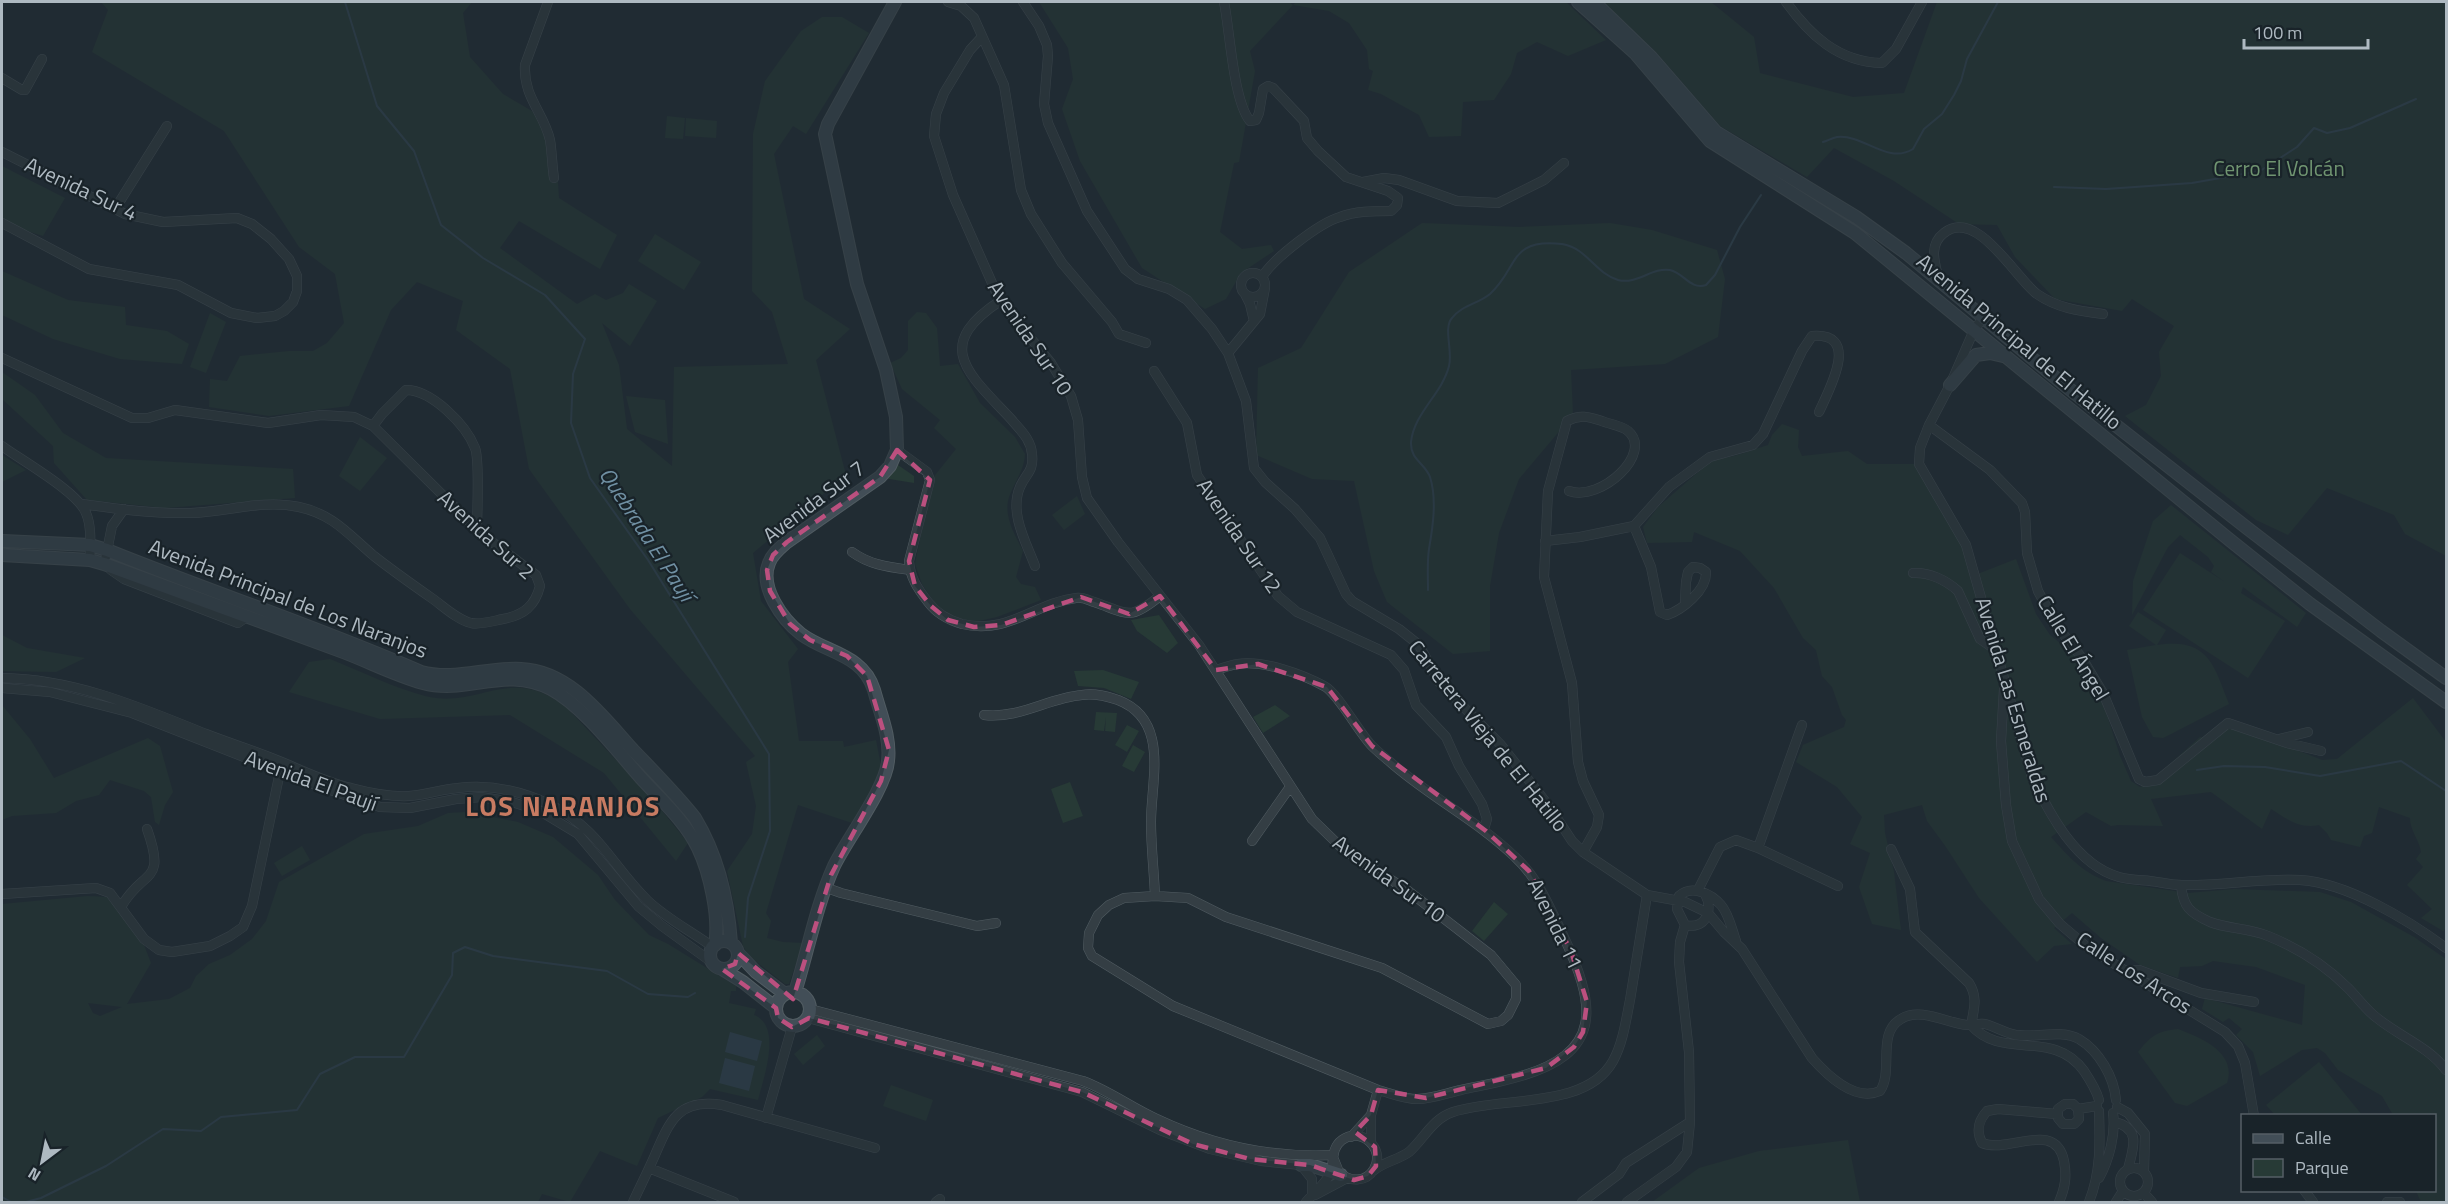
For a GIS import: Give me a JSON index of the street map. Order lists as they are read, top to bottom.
{
  "streets": {
    "main road": ["Avenida Principal de El Hatillo", "Avenida Sur 7", "Avenida Principal de Los Naranjos"],
    "street": [
      "Avenida Sur 4",
      "Avenida Sur 10",
      "Avenida Sur 2",
      "Avenida Sur 12",
      "Calle El Ángel",
      "Avenida Las Esmeraldas",
      "Carretera Vieja de El Hatillo",
      "Avenida El Paují",
      "Avenida 11",
      "Calle Los Arcos"
    ]
  },
  "crossings": [
    ["Avenida Sur 10", "Avenida 11"],
    ["Avenida Principal de El Hatillo", "Avenida Las Esmeraldas"],
    ["Avenida Sur 12", "Avenida 11"],
    ["Avenida Principal de Los Naranjos", "Avenida El Paují"],
    ["Calle El Ángel", "Avenida Las Esmeraldas"],
    ["Avenida Las Esmeraldas", "Calle Los Arcos"]
  ],
  "districts": ["LOS NARANJOS"],
  "water": ["Quebrada El Paují"],
  "parks": ["Cerro El Volcán"],
  "legend": ["Calle", "Parque"],
  "scale_bar": "100 m",
  "north": "bottom left"
}
